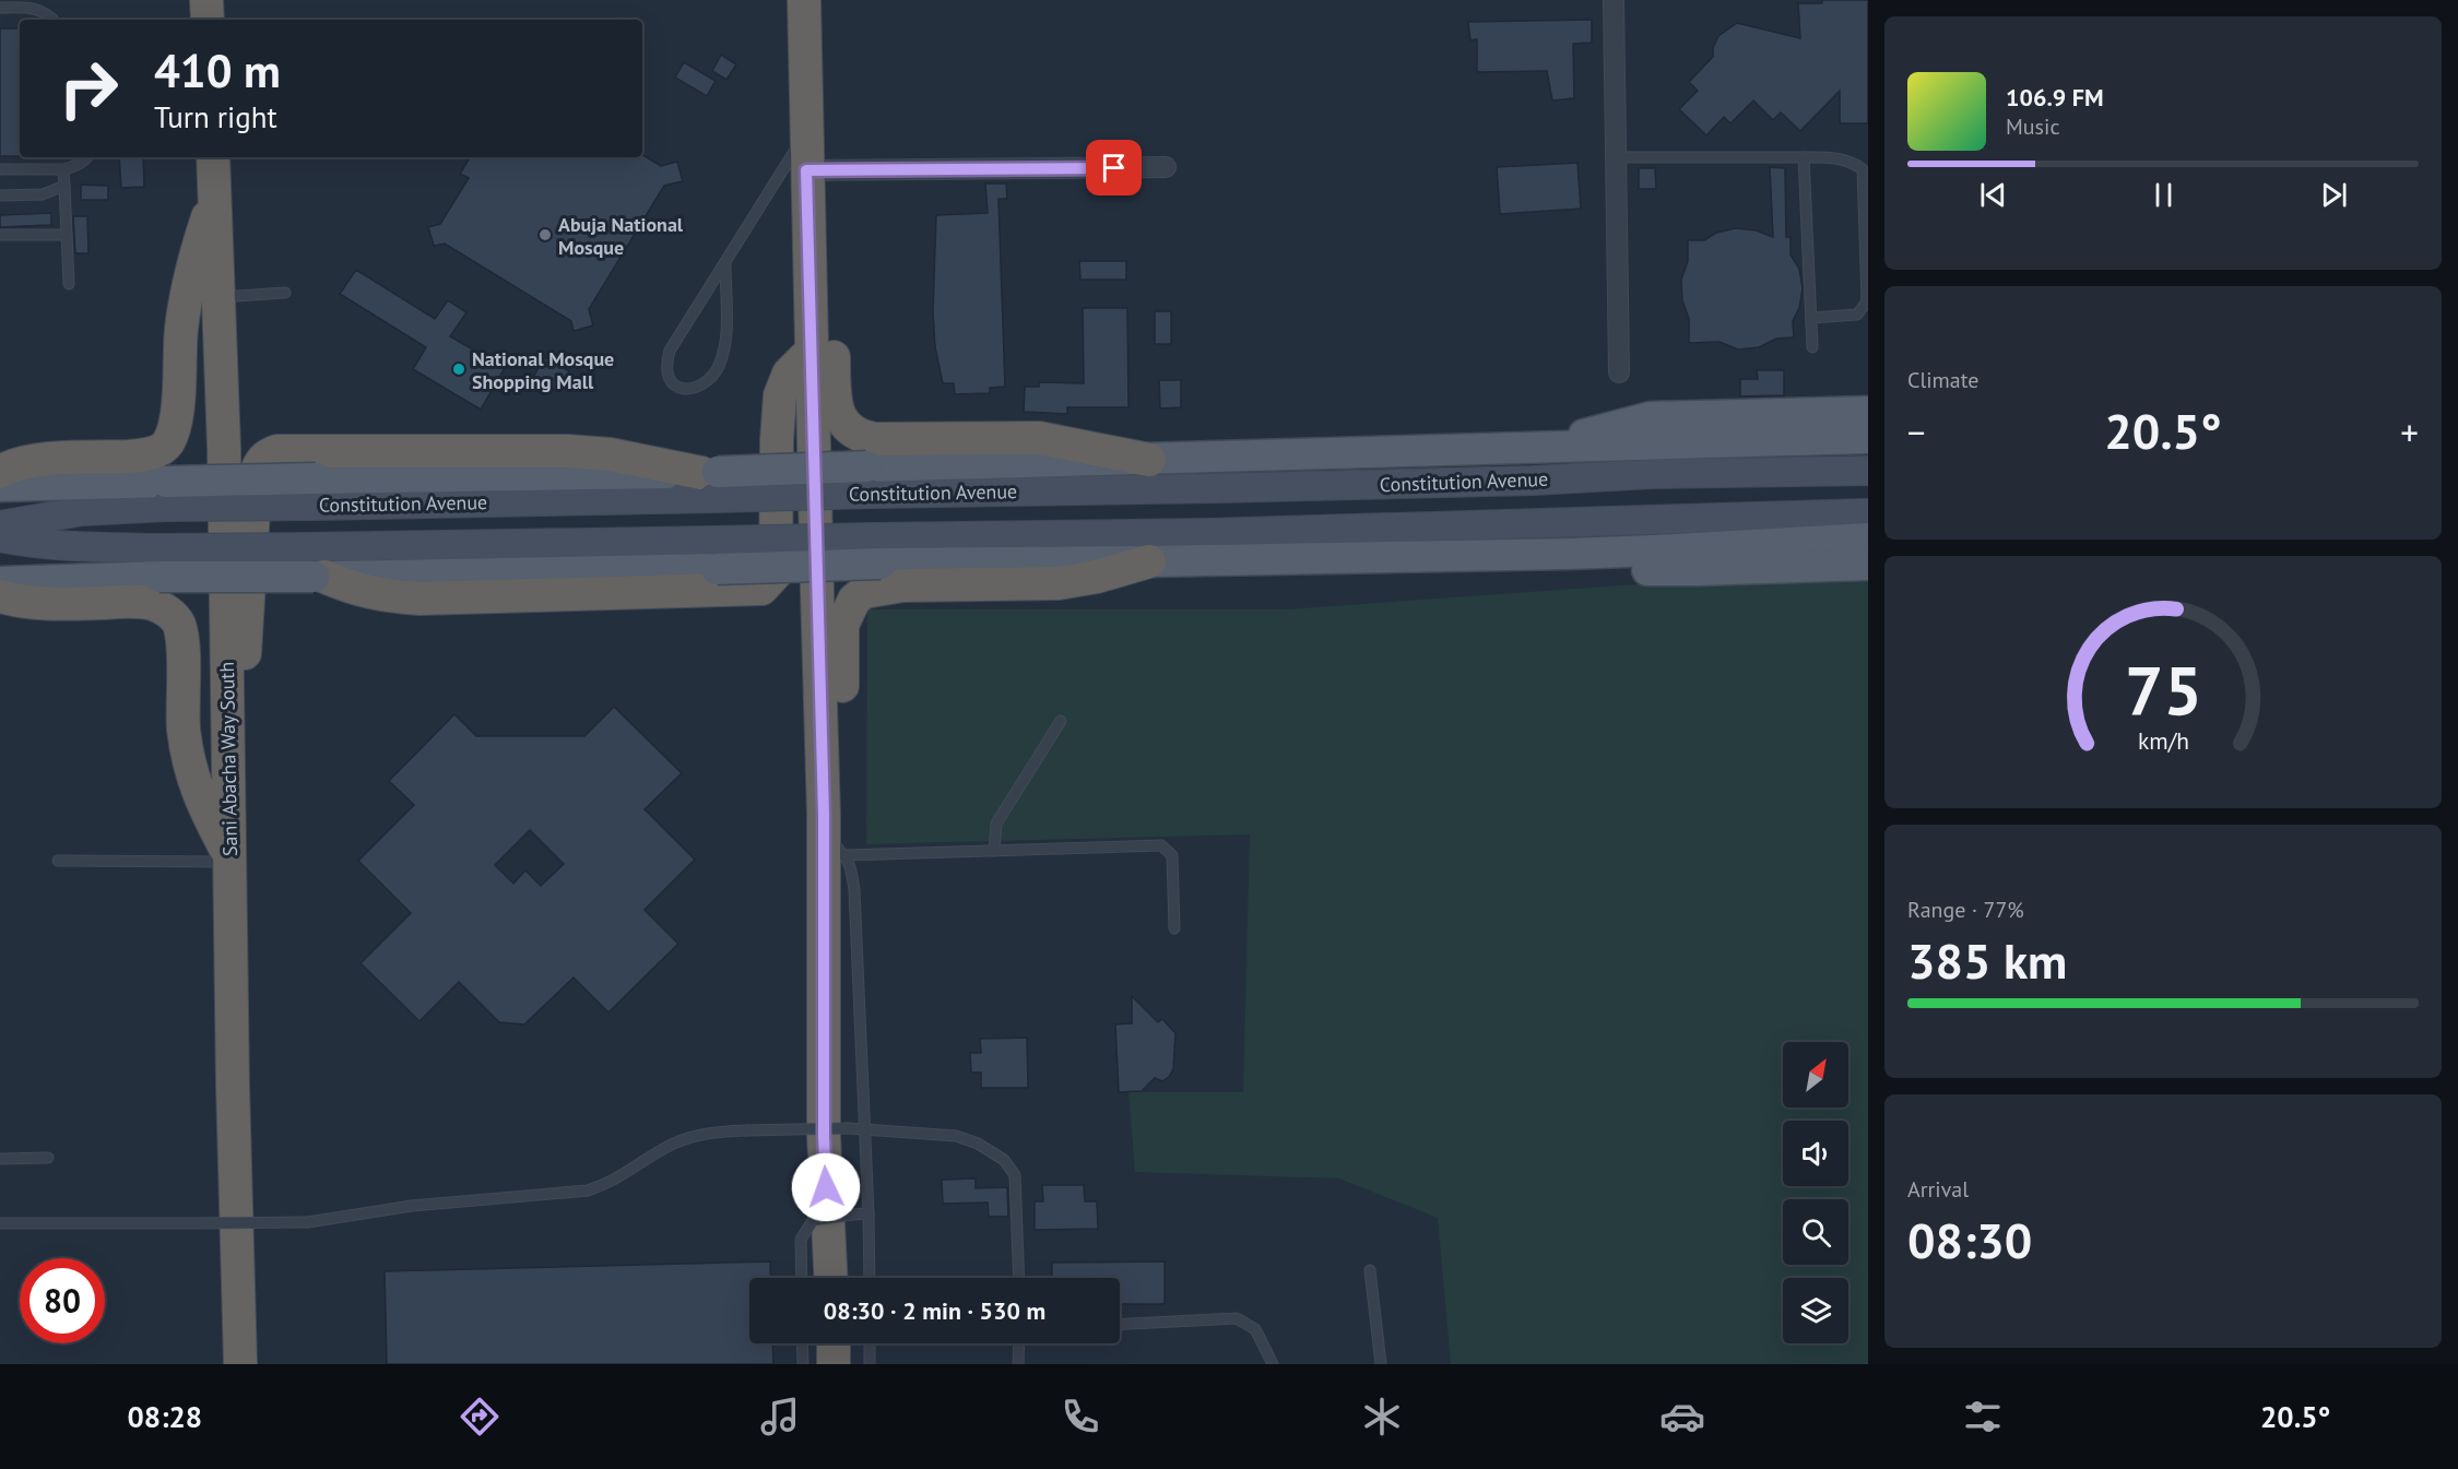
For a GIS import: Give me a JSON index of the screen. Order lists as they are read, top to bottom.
{
  "streets": {
    "highway": ["Sani Abacha Way South"],
    "main road": ["Constitution Avenue"]
  },
  "places": ["Abuja National Mosque", "National Mosque Shopping Mall"],
  "north": "top right",
  "page": {
    "turn": ["410 m", "Turn right"],
    "song": ["106.9 FM", "Music"],
    "tile": [
      "Climate",
      ["Range · 77%", "385 km"],
      ["Arrival", "08:30"]
    ],
    "heat": ["−", "20.5°", "+"],
    "limit": "80",
    "trip": "08:30 · 2 min · 530 m",
    "tabs": ["08:28", "20.5°"],
    "gauge": ["75", "km/h"]
  }
}
